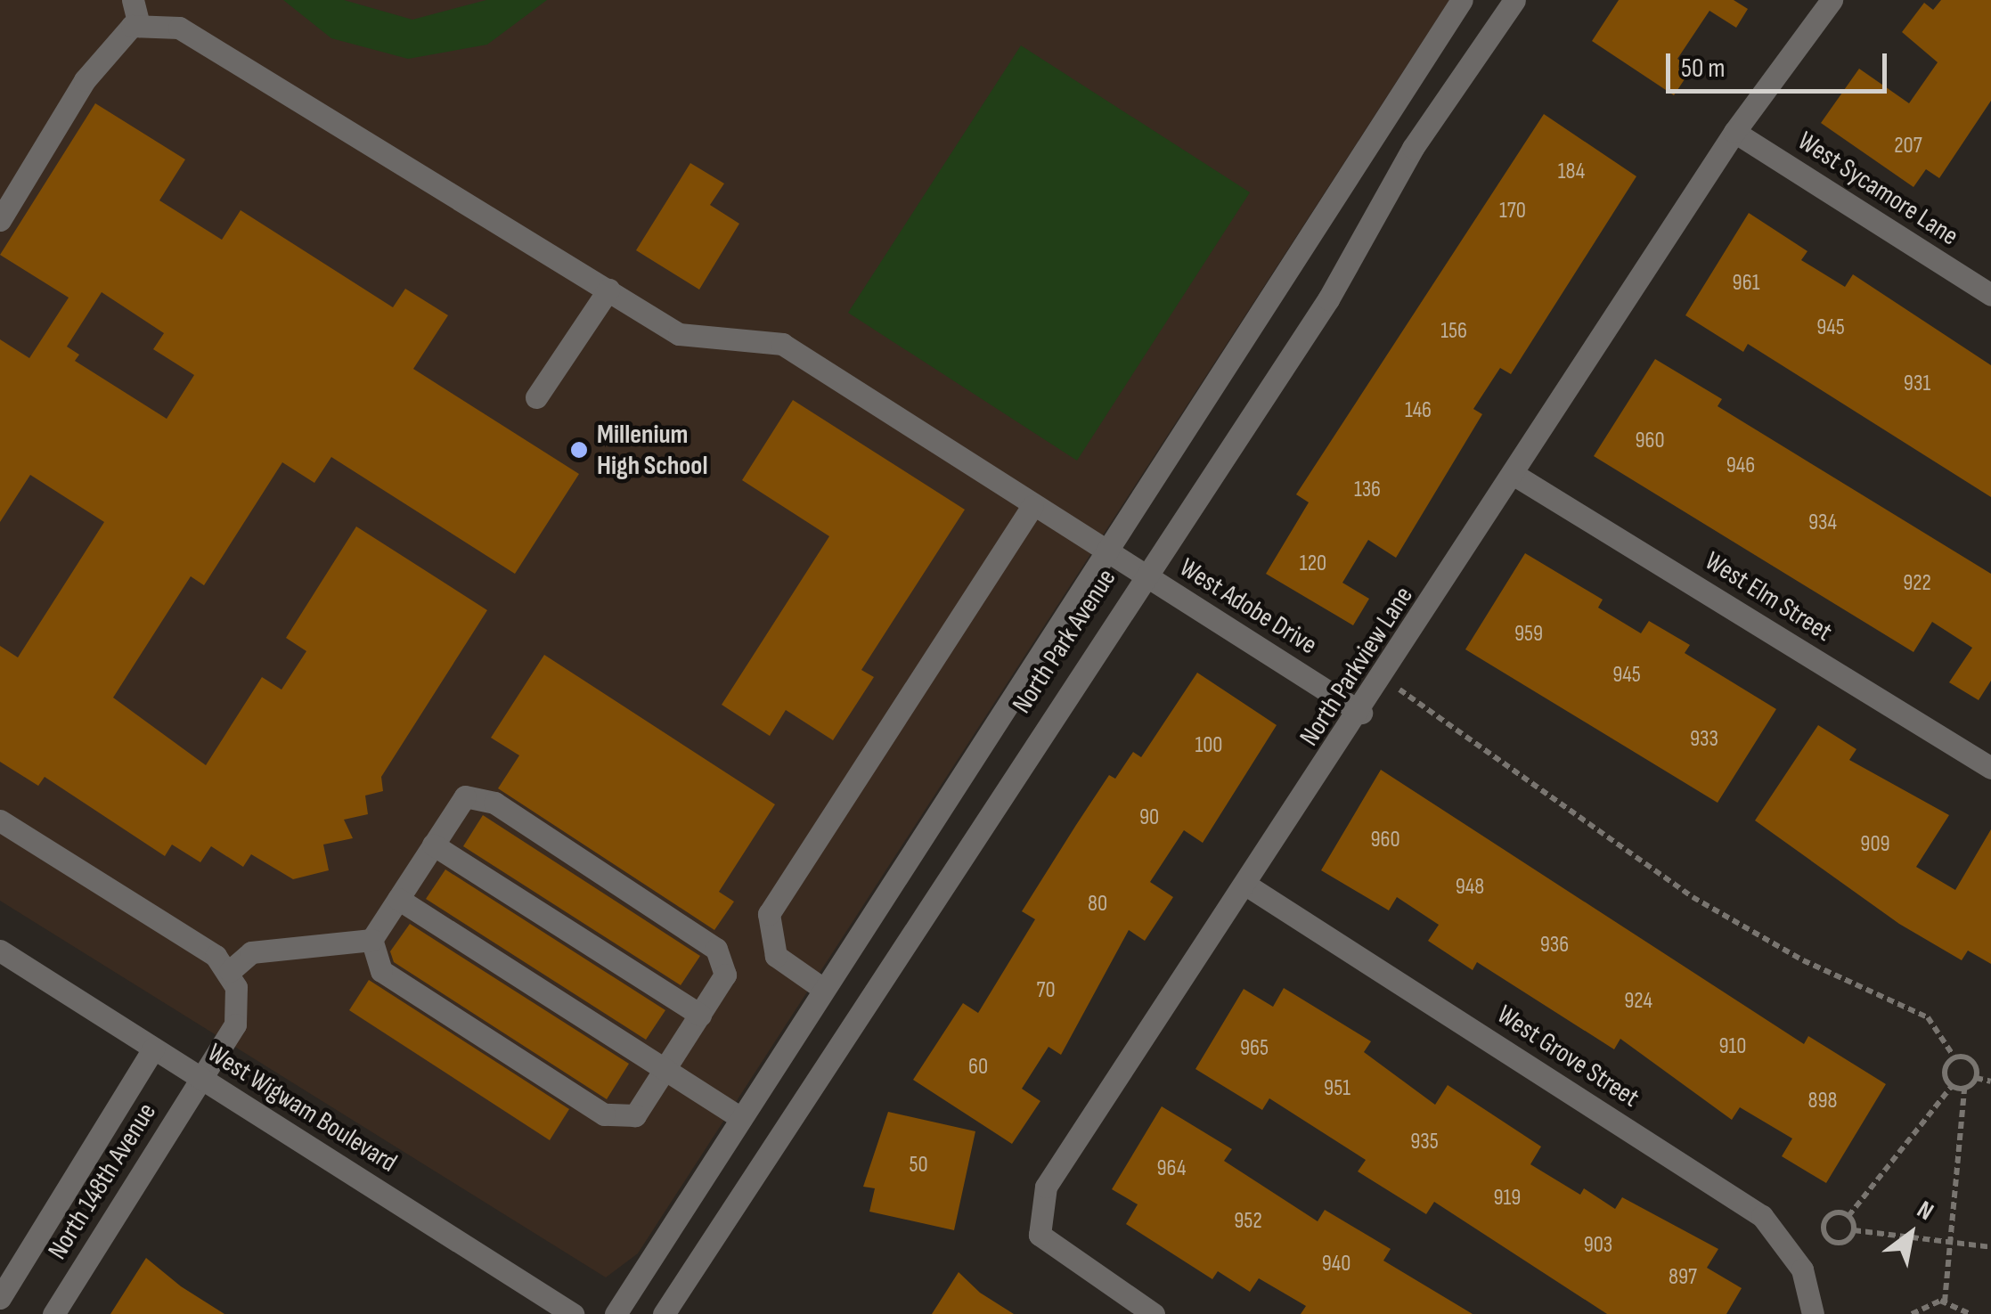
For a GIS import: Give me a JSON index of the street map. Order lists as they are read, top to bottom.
{
  "streets": {
    "street": [
      "West Sycamore Lane",
      "West Elm Street",
      "West Adobe Drive",
      "North Park Avenue",
      "North Parkview Lane",
      "West Grove Street",
      "West Wigwam Boulevard",
      "North 148th Avenue"
    ]
  },
  "crossings": [
    ["West Sycamore Lane", "North Parkview Lane"],
    ["West Elm Street", "North Parkview Lane"],
    ["West Adobe Drive", "North Park Avenue"],
    ["West Adobe Drive", "North Parkview Lane"],
    ["North Parkview Lane", "West Grove Street"],
    ["West Wigwam Boulevard", "North 148th Avenue"]
  ],
  "places": ["Millenium High School"],
  "house_numbers": [
    "207",
    "184",
    "170",
    "961",
    "945",
    "156",
    "931",
    "146",
    "960",
    "946",
    "136",
    "934",
    "120",
    "922",
    "959",
    "945",
    "933",
    "100",
    "90",
    "960",
    "909",
    "948",
    "80",
    "936",
    "70",
    "924",
    "910",
    "965",
    "60",
    "951",
    "898",
    "935",
    "50",
    "964",
    "919",
    "952",
    "903",
    "940",
    "897"
  ],
  "scale_bar": "50 m",
  "north": "top right"
}
